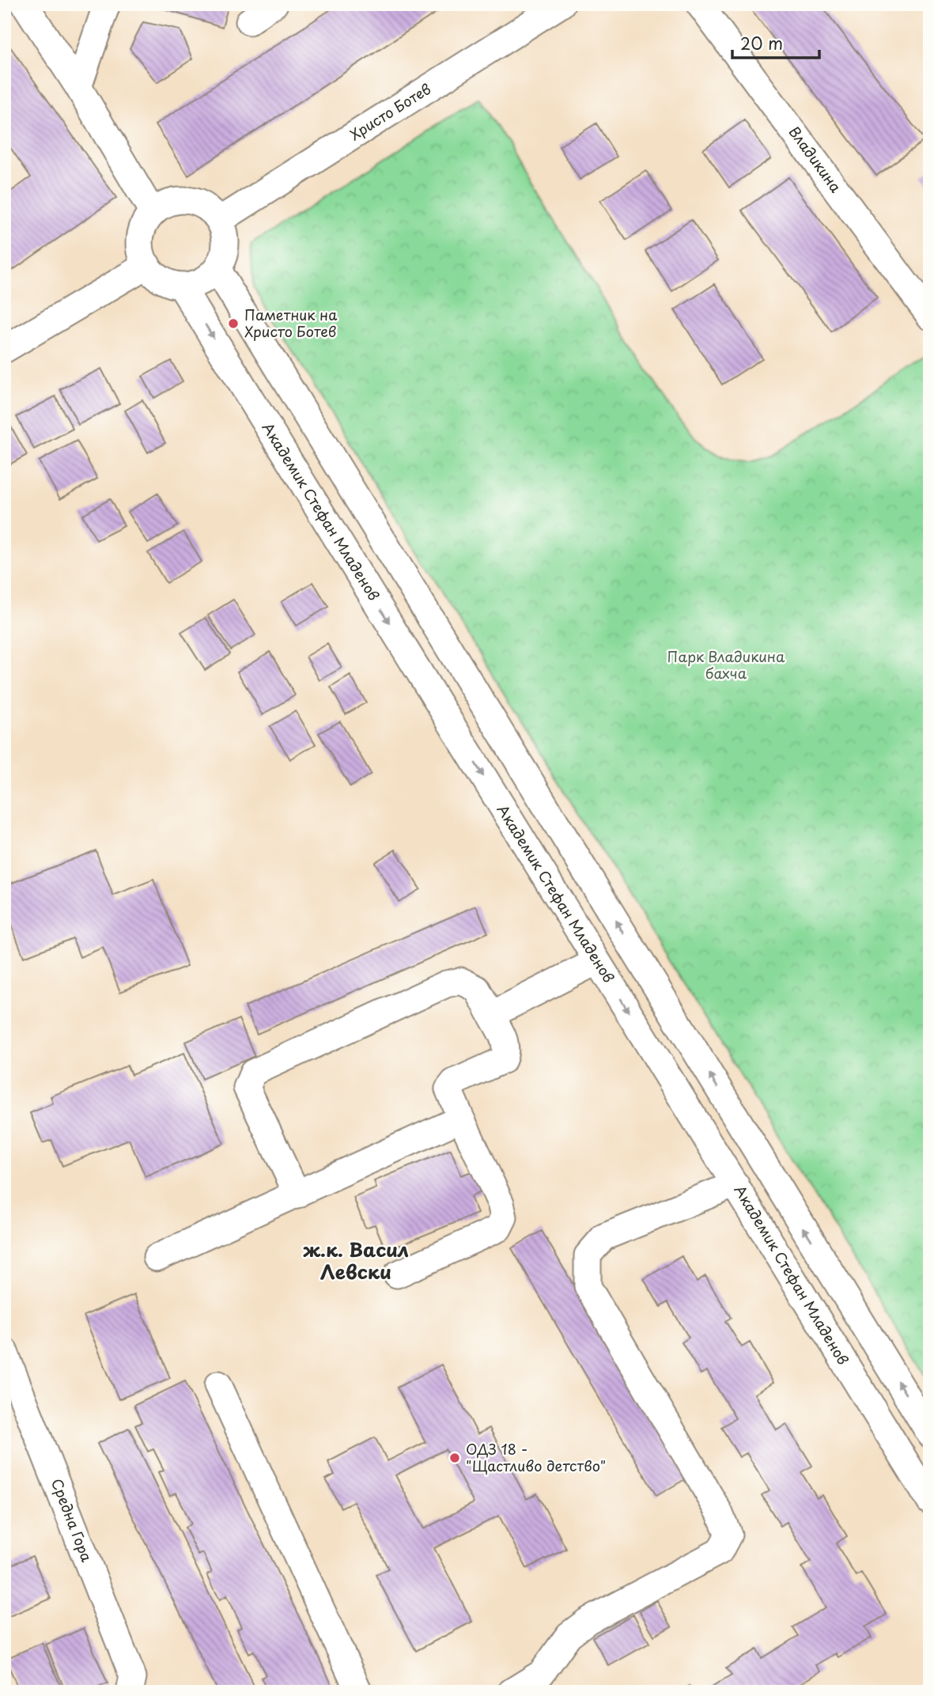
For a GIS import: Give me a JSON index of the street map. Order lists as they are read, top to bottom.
{
  "streets": {
    "street": [
      "Христо Ботев",
      "Владикина",
      "Академик Стефан Младенов",
      "Средна Гора"
    ]
  },
  "crossings": [
    ["Христо Ботев", "Академик Стефан Младенов"]
  ],
  "districts": ["ж.к. Васил Левски"],
  "parks": ["Парк Владикина бахча"],
  "places": ["Паметник на Христо Ботев", "ОДЗ 18 - \"Щастливо детство\""],
  "scale_bar": "20 m"
}
